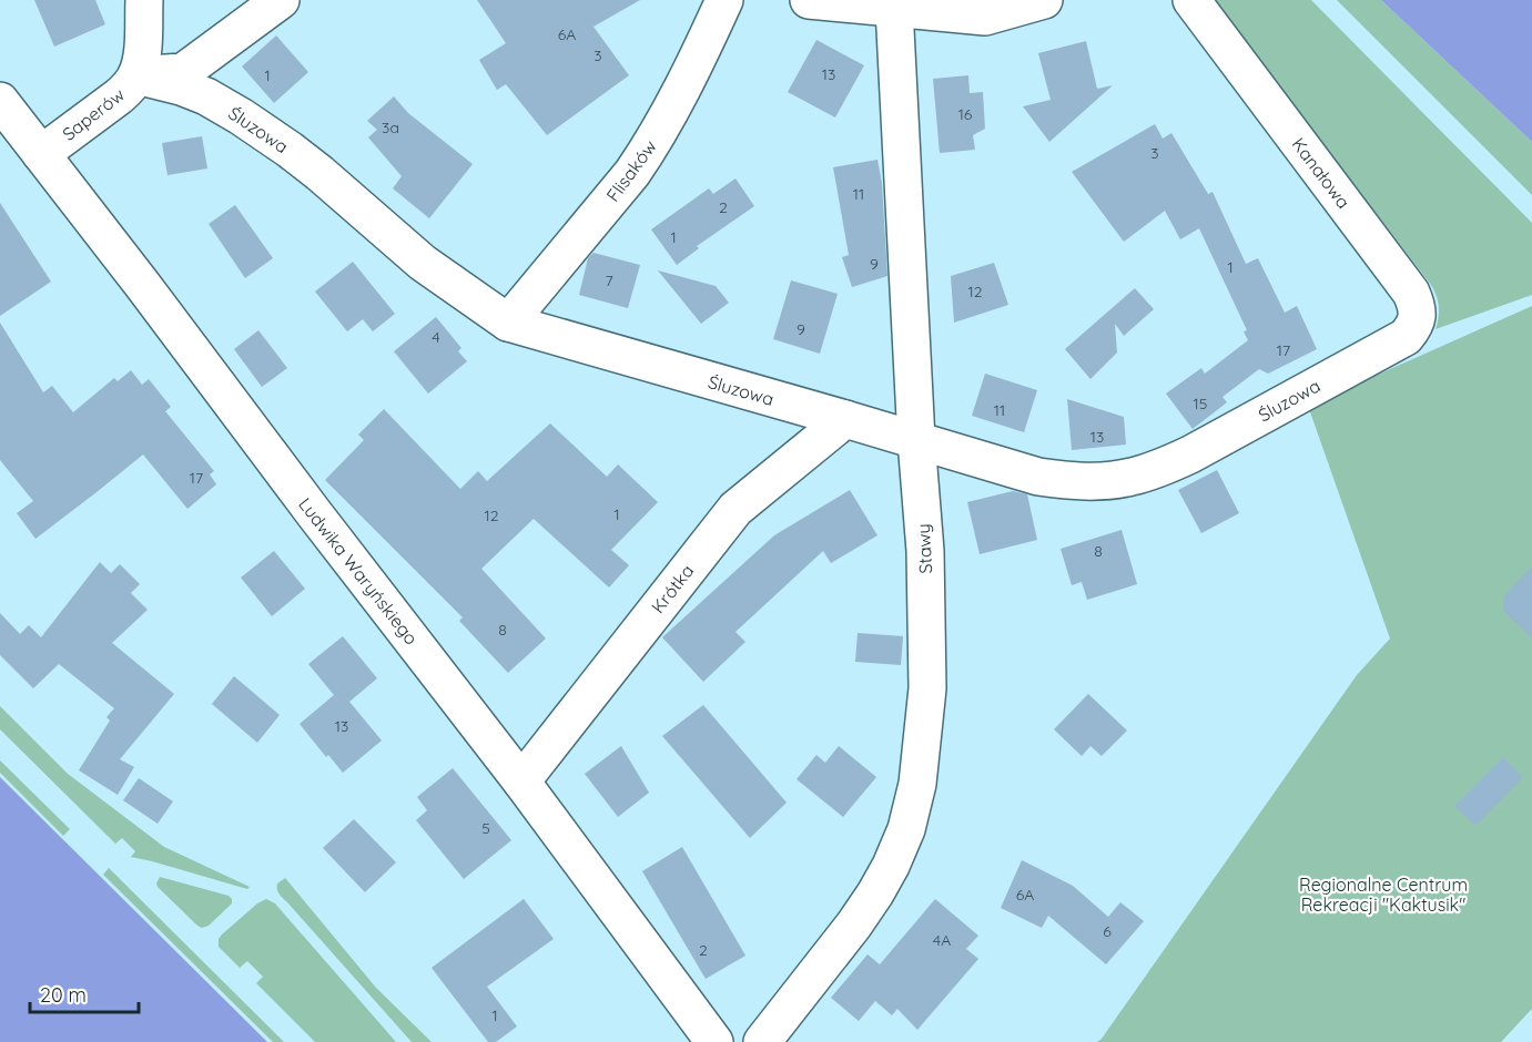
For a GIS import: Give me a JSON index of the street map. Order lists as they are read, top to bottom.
{
  "streets": {
    "street": [
      "Saperów",
      "Śluzowa",
      "Flisaków",
      "Kanałowa",
      "Stawy",
      "Ludwika Waryńskiego",
      "Krótka"
    ]
  },
  "crossings": [
    ["Saperów", "Śluzowa"],
    ["Saperów", "Ludwika Waryńskiego"],
    ["Śluzowa", "Flisaków"],
    ["Śluzowa", "Kanałowa"],
    ["Śluzowa", "Stawy"],
    ["Śluzowa", "Krótka"],
    ["Ludwika Waryńskiego", "Krótka"]
  ],
  "parks": ["Regionalne Centrum Rekreacji \"Kaktusik\""],
  "house_numbers": [
    "6A",
    "3",
    "13",
    "1",
    "16",
    "3a",
    "3",
    "11",
    "2",
    "1",
    "9",
    "1",
    "7",
    "12",
    "9",
    "4",
    "17",
    "15",
    "11",
    "13",
    "17",
    "1",
    "12",
    "8",
    "8",
    "13",
    "5",
    "6A",
    "6",
    "4A",
    "2",
    "1"
  ],
  "scale_bar": "20 m"
}
